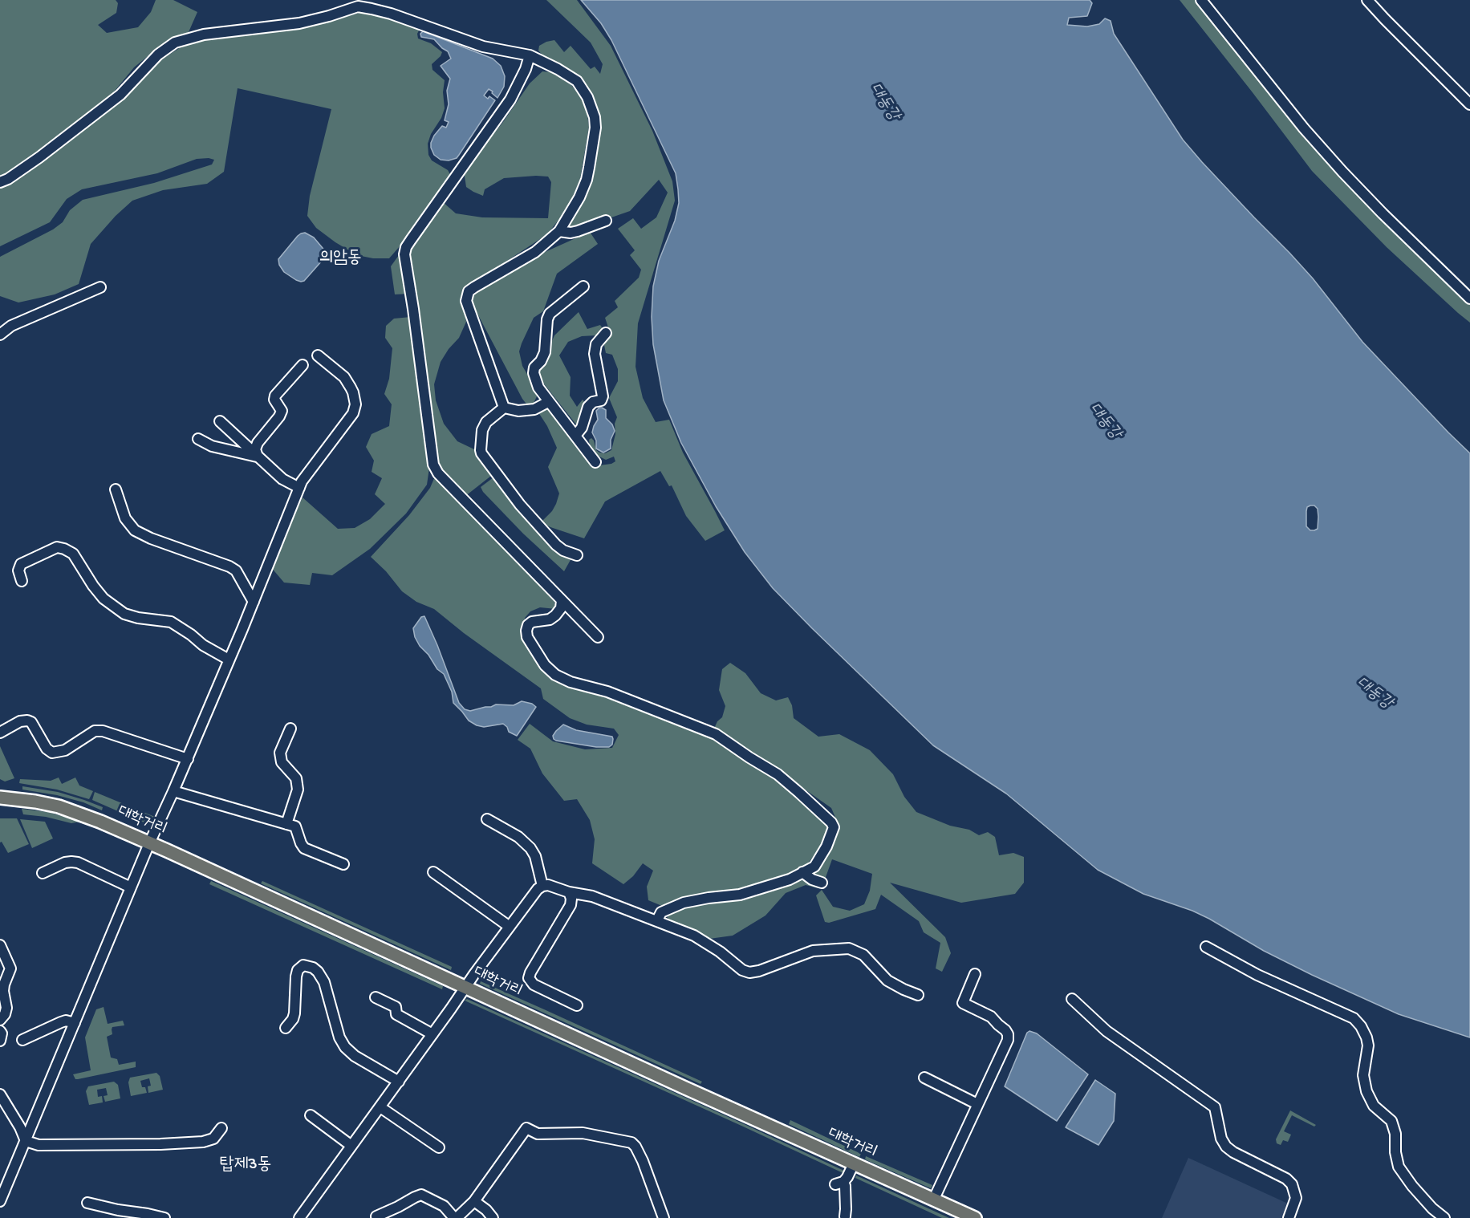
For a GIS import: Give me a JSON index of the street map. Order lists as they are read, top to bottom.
{
  "streets": {
    "main road": ["대학거리"]
  },
  "districts": ["의암동", "탑제3동"],
  "water": ["대동강"]
}
